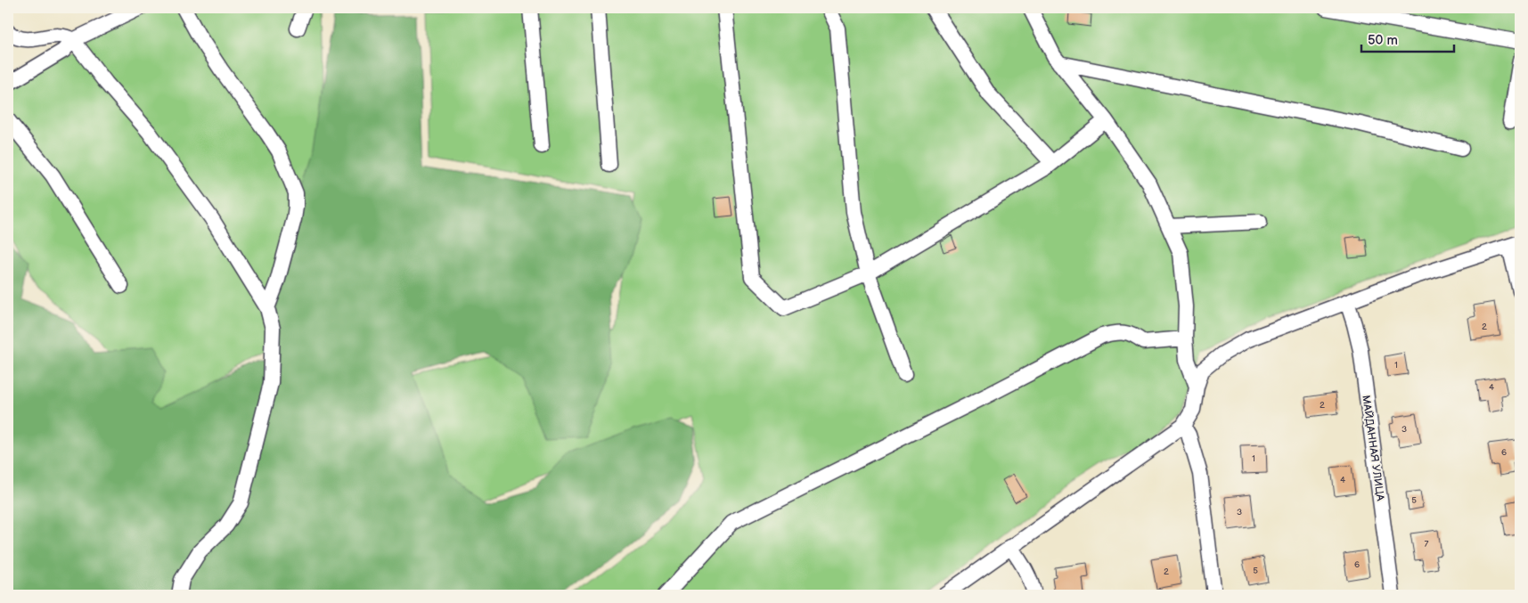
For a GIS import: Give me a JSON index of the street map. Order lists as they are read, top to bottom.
{
  "streets": {
    "street": ["МАЙДАННАЯ УЛИЦА"]
  },
  "house_numbers": [
    "2",
    "1",
    "4",
    "2",
    "3",
    "6",
    "1",
    "4",
    "5",
    "3",
    "7",
    "6",
    "5",
    "2"
  ],
  "scale_bar": "50 m"
}
